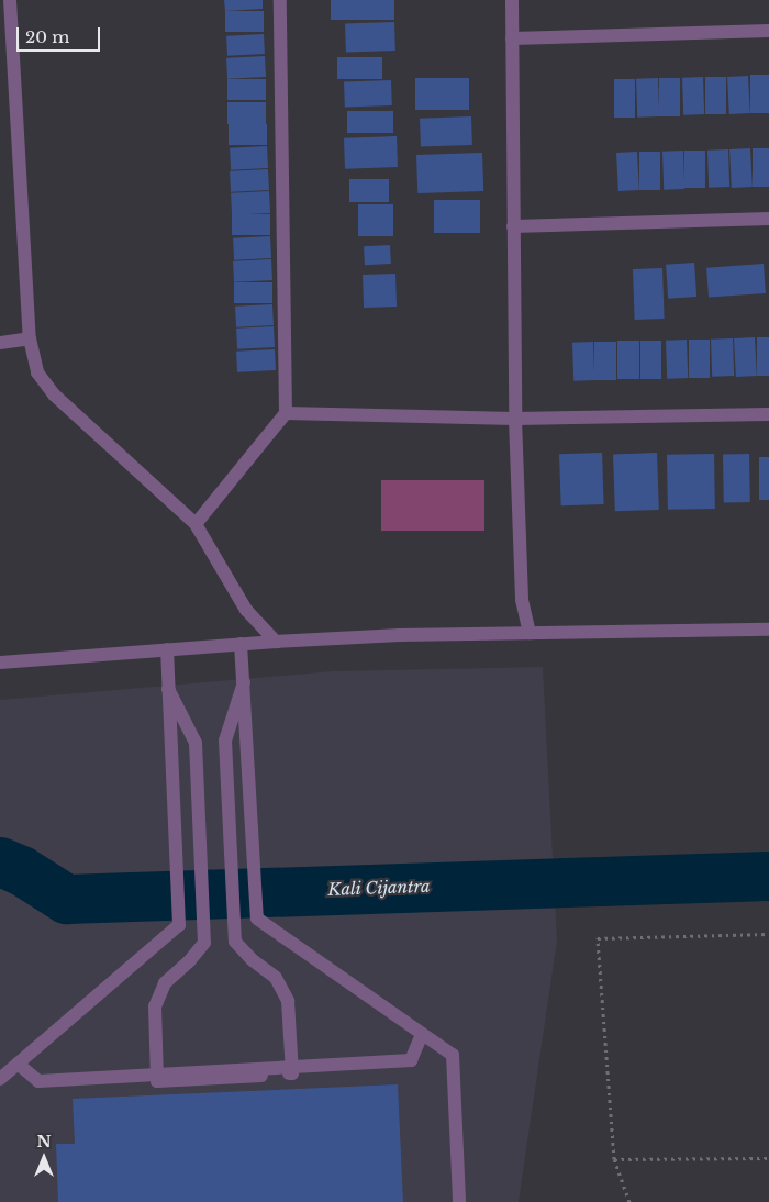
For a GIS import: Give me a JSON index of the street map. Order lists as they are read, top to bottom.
{
  "water": ["Kali Cijantra"],
  "scale_bar": "20 m",
  "north": "top"
}
